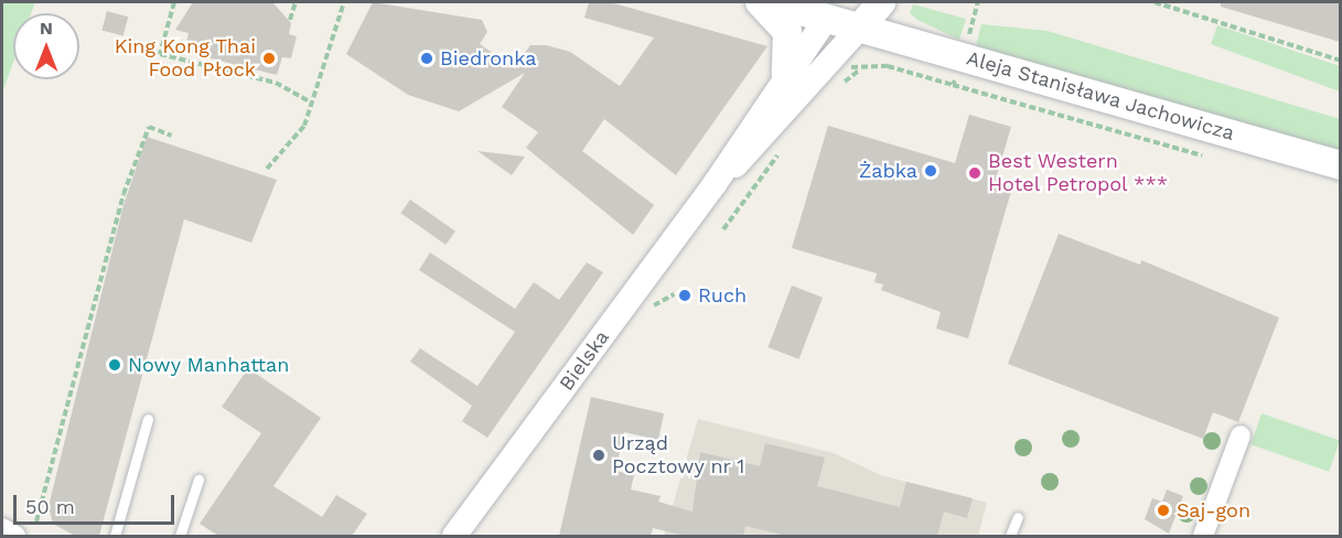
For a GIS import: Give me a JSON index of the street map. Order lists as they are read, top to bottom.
{
  "streets": {
    "main road": ["Aleja Stanisława Jachowicza", "Bielska"]
  },
  "crossings": [
    ["Aleja Stanisława Jachowicza", "Bielska"]
  ],
  "places": [
    "King Kong Thai Food Płock",
    "Biedronka",
    "Żabka",
    "Best Western Hotel Petropol ***",
    "Ruch",
    "Nowy Manhattan",
    "Urząd Pocztowy nr 1",
    "Saj-gon"
  ],
  "scale_bar": "50 m",
  "north": "top"
}
